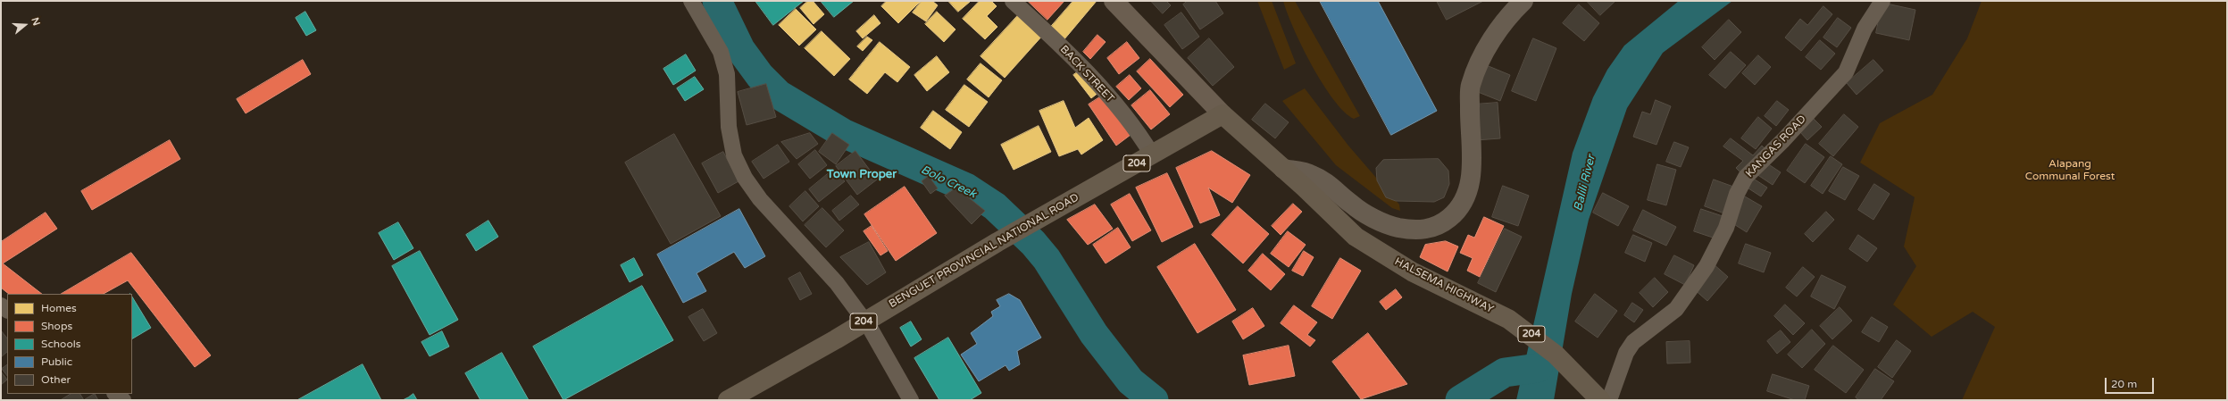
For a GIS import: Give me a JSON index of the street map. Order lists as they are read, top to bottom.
{
  "streets": {
    "highway": ["204", "BENGUET PROVINCIAL NATIONAL ROAD", "HALSEMA HIGHWAY"],
    "street": ["BACK STREET", "KANGAS ROAD"]
  },
  "crossings": [
    ["BACK STREET", "BENGUET PROVINCIAL NATIONAL ROAD"],
    ["BENGUET PROVINCIAL NATIONAL ROAD", "HALSEMA HIGHWAY"]
  ],
  "districts": ["Town Proper"],
  "water": ["Bolo Creek", "Balili River"],
  "parks": ["Alapang Communal Forest"],
  "legend": [
    "Homes",
    "Shops",
    "Schools",
    "Public",
    "Other"
  ],
  "scale_bar": "20 m",
  "north": "right"
}
